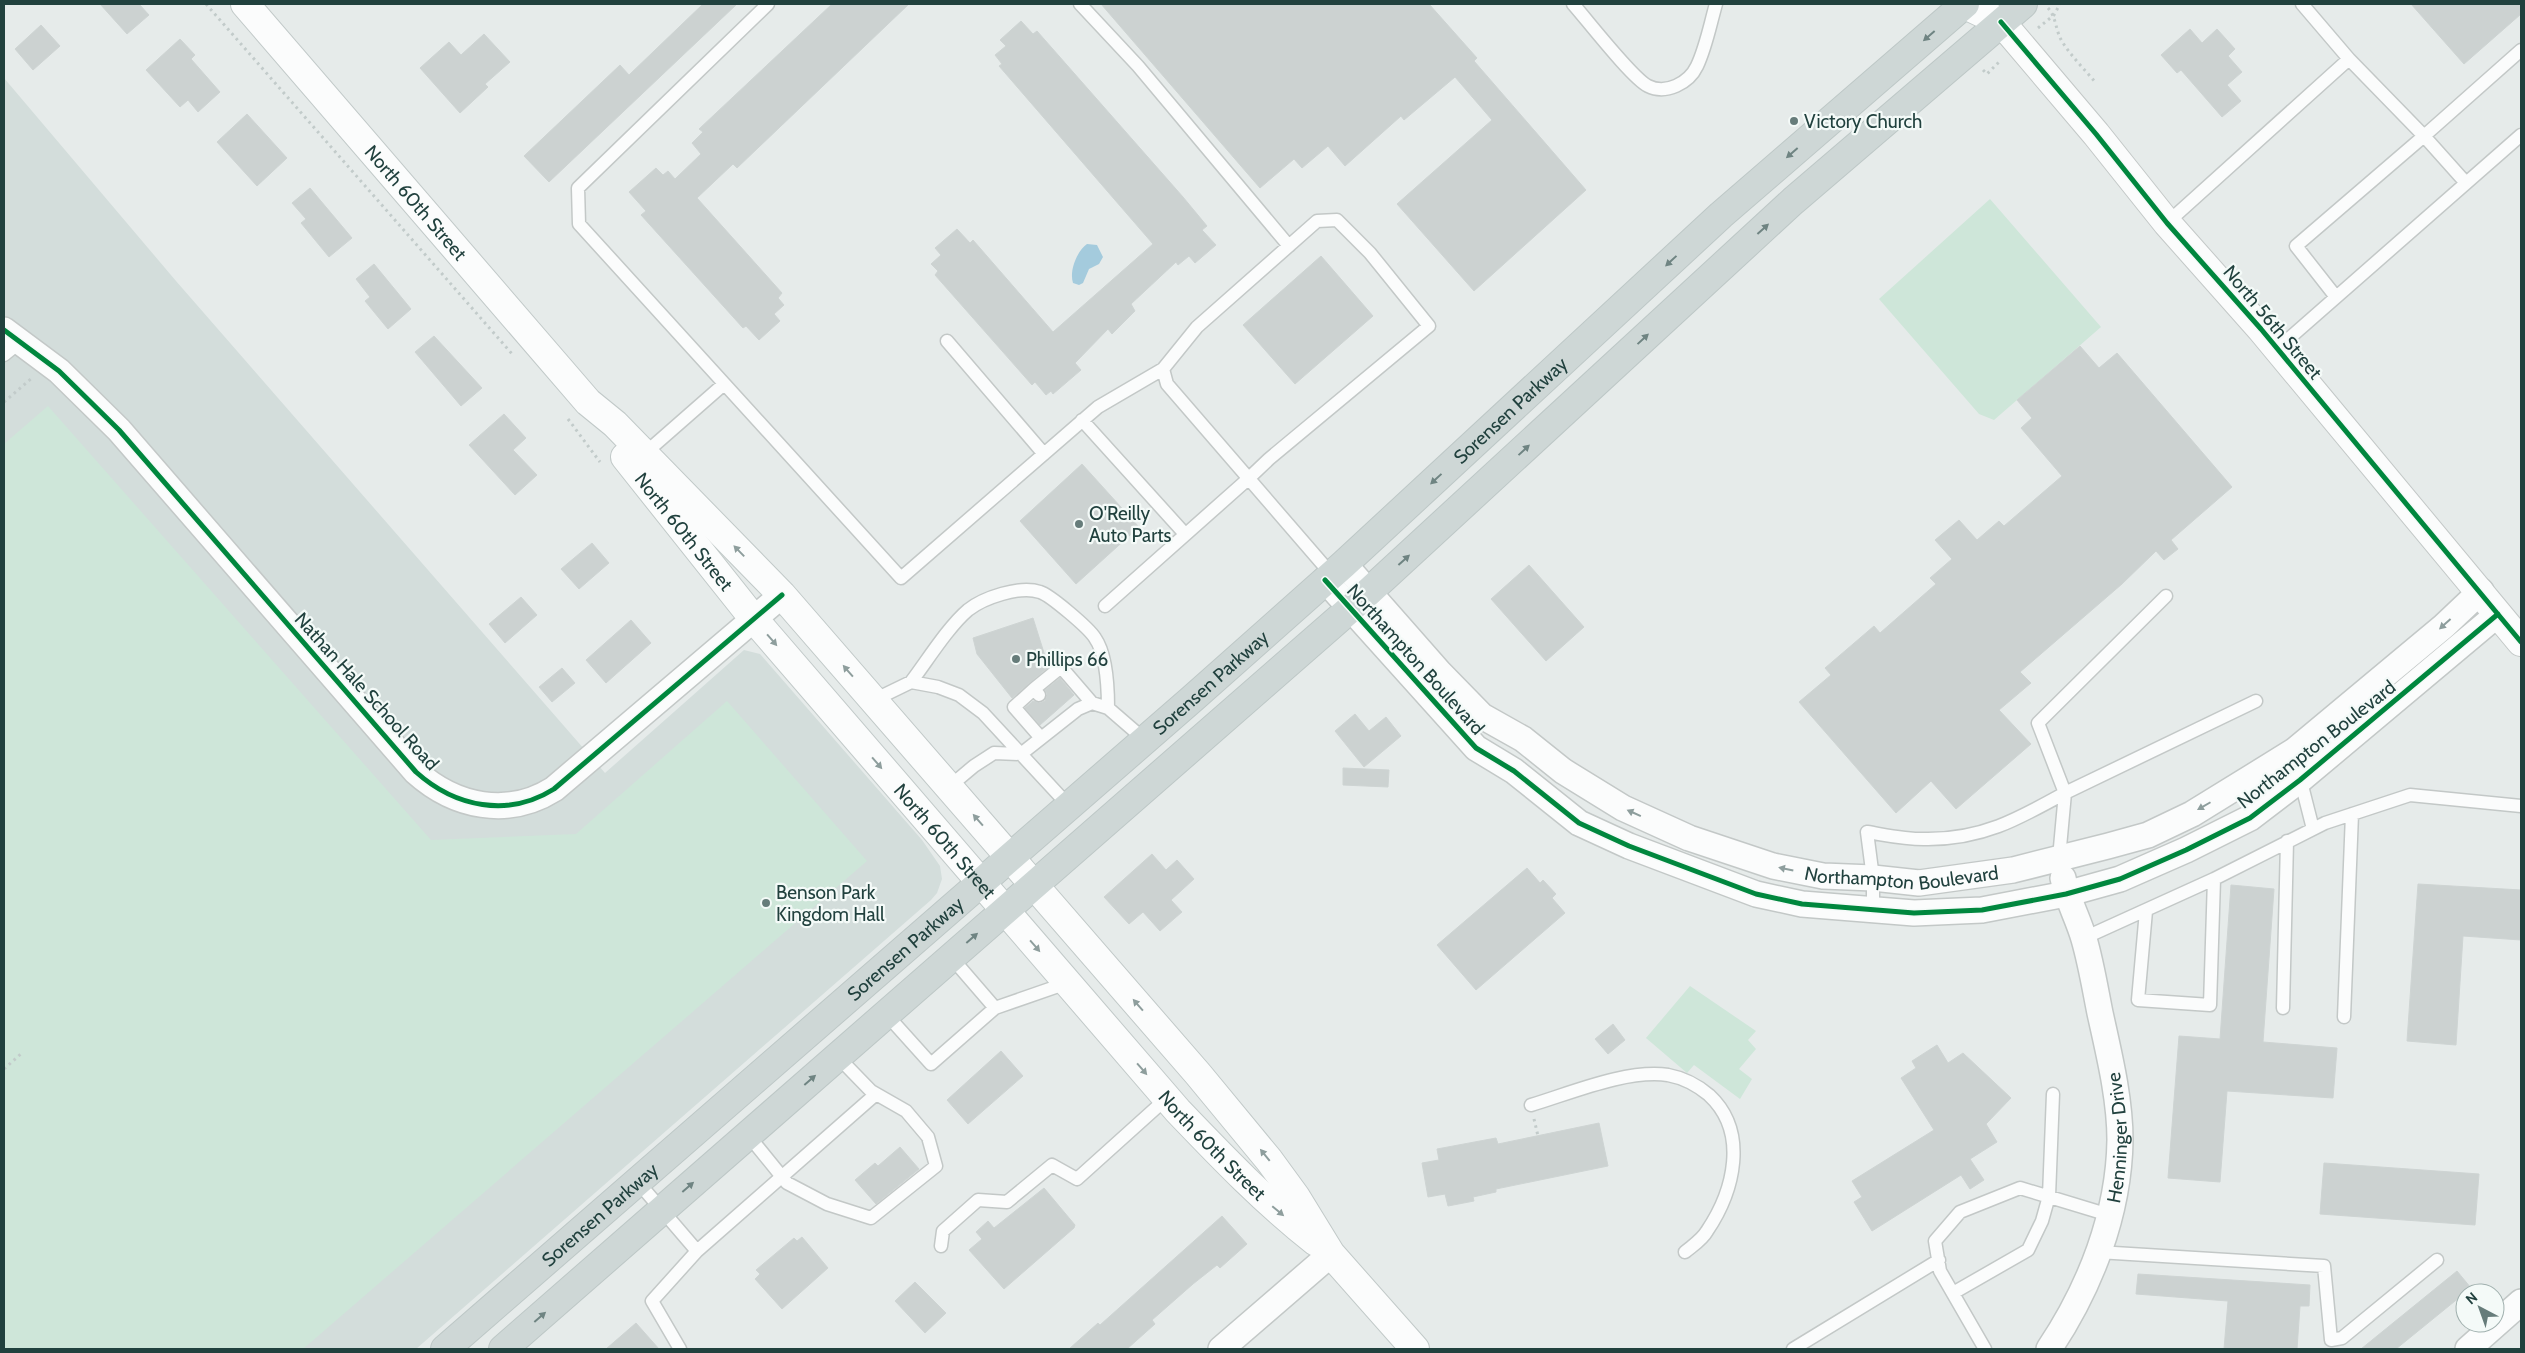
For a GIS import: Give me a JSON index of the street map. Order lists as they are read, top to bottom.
{
  "streets": {
    "main road": ["North 60th Street", "North 56th Street", "Sorensen Parkway"],
    "street": ["Northampton Boulevard", "Nathan Hale School Road", "Henninger Drive"]
  },
  "crossings": [
    ["North 60th Street", "Sorensen Parkway"],
    ["North 60th Street", "Nathan Hale School Road"],
    ["North 56th Street", "Sorensen Parkway"],
    ["North 56th Street", "Northampton Boulevard"],
    ["Sorensen Parkway", "Northampton Boulevard"],
    ["Northampton Boulevard", "Henninger Drive"]
  ],
  "places": [
    "Victory Church",
    "O'Reilly Auto Parts",
    "Phillips 66",
    "Benson Park Kingdom Hall"
  ],
  "north": "top left"
}
